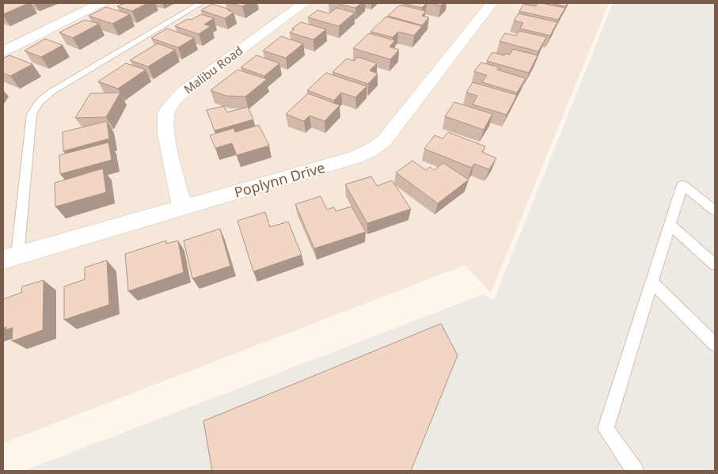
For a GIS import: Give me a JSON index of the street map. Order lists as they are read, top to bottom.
{
  "streets": {
    "street": ["Malibu Road", "Poplynn Drive"]
  },
  "crossings": [
    ["Malibu Road", "Poplynn Drive"]
  ]
}
